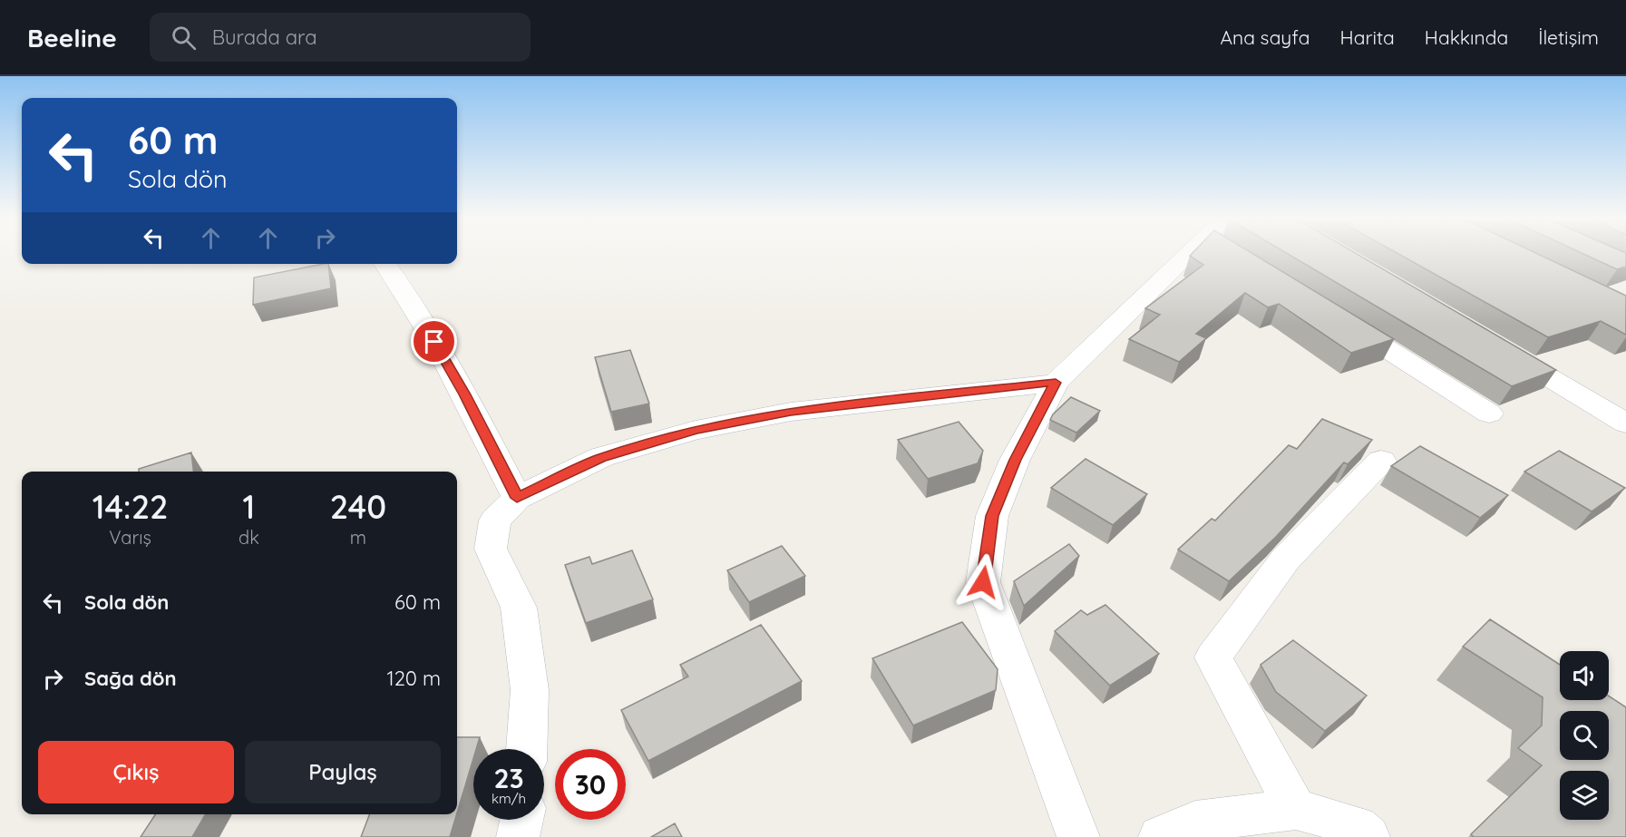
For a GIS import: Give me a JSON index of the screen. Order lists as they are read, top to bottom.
{
  "page": {
    "header": "Beeline",
    "search": "Burada ara",
    "nav": [
      "Ana sayfa",
      "Harita",
      "Hakkında",
      "İletişim"
    ],
    "turn": ["60 m", "Sola dön"],
    "eta": [
      "14:22",
      "Varış",
      "1",
      "dk",
      "240",
      "m"
    ],
    "list": [
      {
        "name": "Sola dön",
        "value": "60 m"
      },
      {
        "name": "Sağa dön",
        "value": "120 m"
      }
    ],
    "buttons": ["Çıkış", "Paylaş"],
    "speed": "23 km/h",
    "limit": "30"
  }
}
